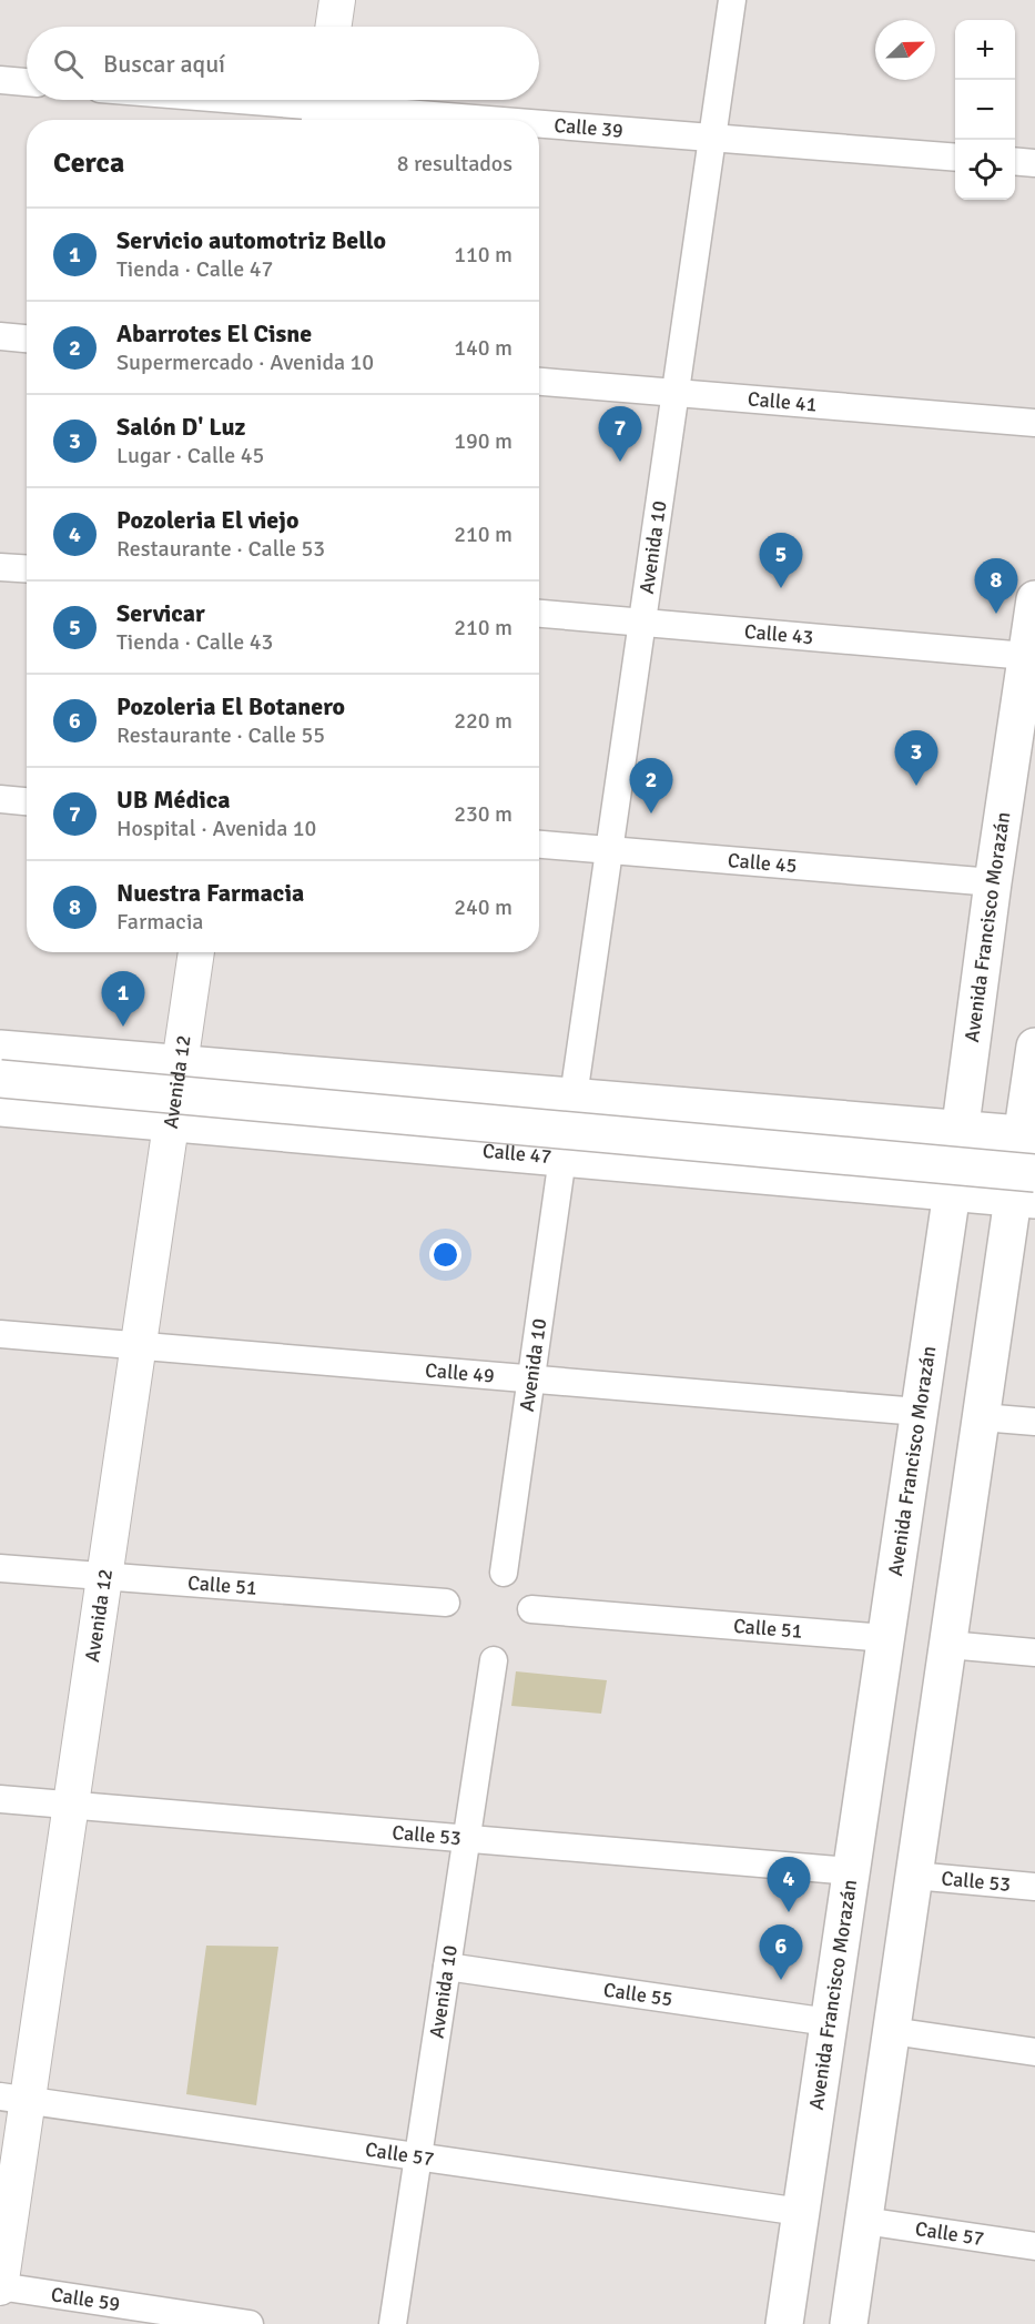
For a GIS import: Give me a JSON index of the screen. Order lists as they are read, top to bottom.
{
  "streets": {
    "main road": ["Avenida Francisco Morazán", "Calle 47"],
    "street": [
      "Calle 39",
      "Calle 41",
      "Avenida 10",
      "Calle 43",
      "Calle 45",
      "Avenida 12",
      "Calle 49",
      "Calle 51",
      "Calle 53",
      "Calle 55",
      "Calle 57",
      "Calle 59"
    ]
  },
  "crossings": [
    ["Calle 39", "Avenida 10"],
    ["Calle 41", "Avenida 10"],
    ["Avenida 10", "Calle 43"],
    ["Avenida 10", "Calle 45"],
    ["Avenida 10", "Calle 47"],
    ["Avenida 10", "Calle 49"],
    ["Avenida 10", "Calle 53"],
    ["Avenida 10", "Calle 55"],
    ["Avenida 10", "Calle 57"],
    ["Calle 43", "Avenida Francisco Morazán"],
    ["Calle 45", "Avenida Francisco Morazán"],
    ["Avenida Francisco Morazán", "Calle 47"],
    ["Avenida Francisco Morazán", "Calle 49"],
    ["Avenida Francisco Morazán", "Calle 51"],
    ["Avenida Francisco Morazán", "Calle 53"],
    ["Avenida Francisco Morazán", "Calle 55"],
    ["Avenida Francisco Morazán", "Calle 57"],
    ["Avenida 12", "Calle 47"],
    ["Avenida 12", "Calle 49"],
    ["Avenida 12", "Calle 51"],
    ["Avenida 12", "Calle 53"],
    ["Avenida 12", "Calle 57"],
    ["Avenida 12", "Calle 59"]
  ],
  "north": "top right",
  "page": {
    "map_buttons": ["+", "−"],
    "search": "Buscar aquí",
    "heading": ["Cerca", "8 resultados"],
    "list": [
      {
        "mark": "1",
        "name": "Servicio automotriz Bello",
        "note": "Tienda · Calle 47",
        "value": "110 m"
      },
      {
        "mark": "2",
        "name": "Abarrotes El Cisne",
        "note": "Supermercado · Avenida 10",
        "value": "140 m"
      },
      {
        "mark": "3",
        "name": "Salón D' Luz",
        "note": "Lugar · Calle 45",
        "value": "190 m"
      },
      {
        "mark": "4",
        "name": "Pozoleria El viejo",
        "note": "Restaurante · Calle 53",
        "value": "210 m"
      },
      {
        "mark": "5",
        "name": "Servicar",
        "note": "Tienda · Calle 43",
        "value": "210 m"
      },
      {
        "mark": "6",
        "name": "Pozoleria El Botanero",
        "note": "Restaurante · Calle 55",
        "value": "220 m"
      },
      {
        "mark": "7",
        "name": "UB Médica",
        "note": "Hospital · Avenida 10",
        "value": "230 m"
      },
      {
        "mark": "8",
        "name": "Nuestra Farmacia",
        "note": "Farmacia",
        "value": "240 m"
      }
    ],
    "pins": [
      "7",
      "5",
      "8",
      "3",
      "2",
      "1",
      "4",
      "6"
    ]
  }
}
